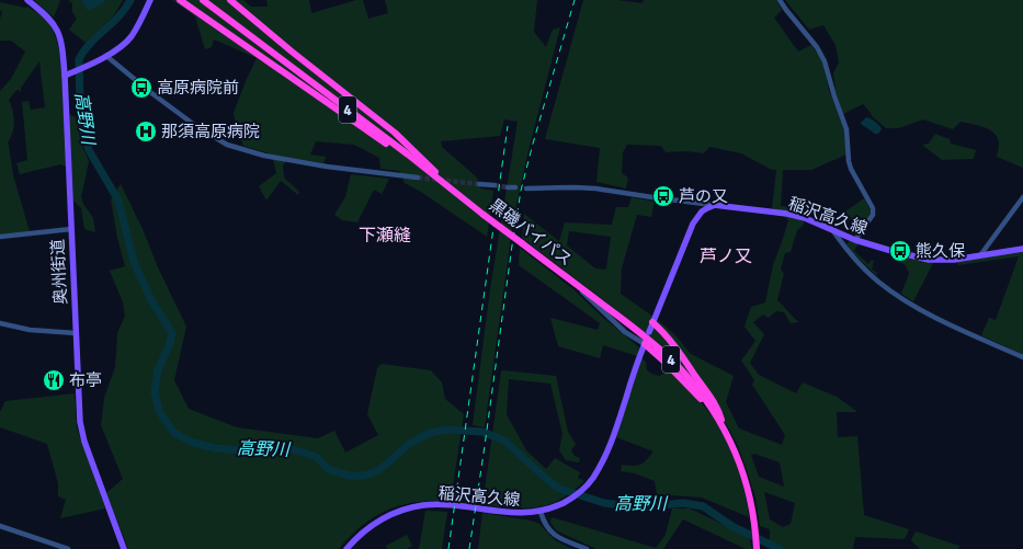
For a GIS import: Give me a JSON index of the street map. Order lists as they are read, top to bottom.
{
  "streets": {
    "highway": ["4", "黒磯バイパス"],
    "main road": ["稲沢高久線", "奥州街道"]
  },
  "crossings": [
    ["4", "稲沢高久線"],
    ["4", "黒磯バイパス"]
  ],
  "districts": ["下瀬縫", "芦ノ又"],
  "water": ["高野川"],
  "places": {
    "bus stop": ["高原病院前", "芦の又", "熊久保"],
    "hospital": ["那須高原病院"],
    "restaurant": ["布亭"]
  }
}
